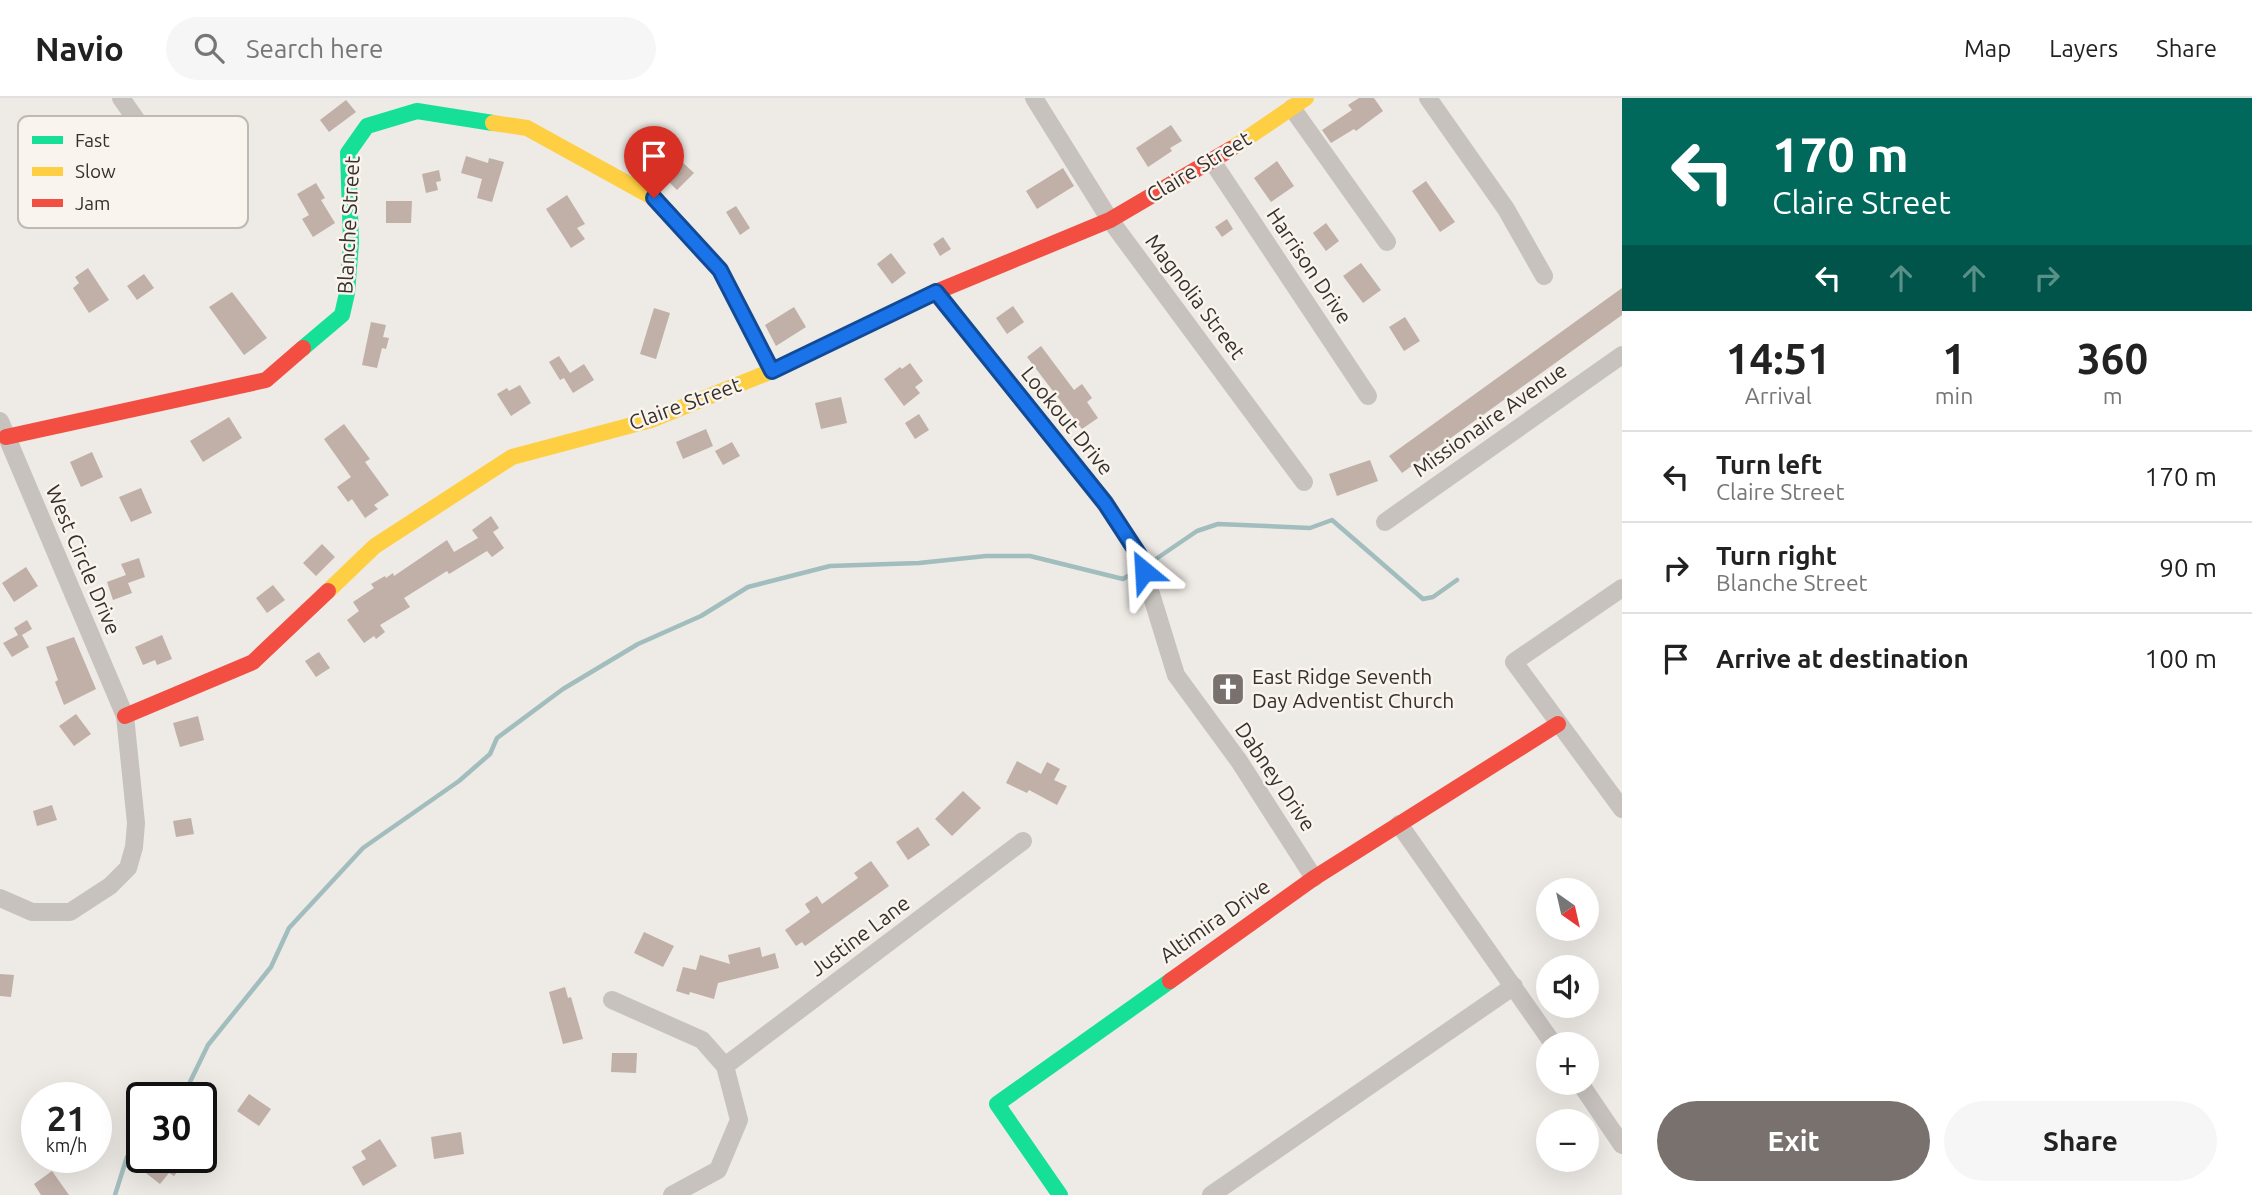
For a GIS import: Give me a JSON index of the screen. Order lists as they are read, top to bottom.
{
  "streets": {
    "street": [
      "Claire Street",
      "Blanche Street",
      "Harrison Drive",
      "Magnolia Street",
      "Missionaire Avenue",
      "Lookout Drive",
      "West Circle Drive",
      "Dabney Drive",
      "Altimira Drive",
      "Justine Lane"
    ]
  },
  "crossings": [
    ["Claire Street", "Blanche Street"],
    ["Claire Street", "Harrison Drive"],
    ["Claire Street", "Magnolia Street"],
    ["Claire Street", "Lookout Drive"],
    ["Claire Street", "West Circle Drive"],
    ["Blanche Street", "West Circle Drive"],
    ["Lookout Drive", "Dabney Drive"],
    ["Dabney Drive", "Altimira Drive"]
  ],
  "places": {
    "church": ["East Ridge Seventh Day Adventist Church"]
  },
  "legend": ["Fast", "Slow", "Jam"],
  "north": "bottom right",
  "page": {
    "header": "Navio",
    "search": "Search here",
    "nav": ["Map", "Layers", "Share"],
    "turn": ["170 m", "Claire Street"],
    "eta": [
      "14:51",
      "Arrival",
      "1",
      "min",
      "360",
      "m"
    ],
    "list": [
      {
        "name": "Turn left",
        "note": "Claire Street",
        "value": "170 m"
      },
      {
        "name": "Turn right",
        "note": "Blanche Street",
        "value": "90 m"
      },
      {
        "name": "Arrive at destination",
        "value": "100 m"
      }
    ],
    "map_buttons": ["+", "−"],
    "speed": "21 km/h",
    "limit": "30",
    "buttons": ["Exit", "Share"]
  }
}
